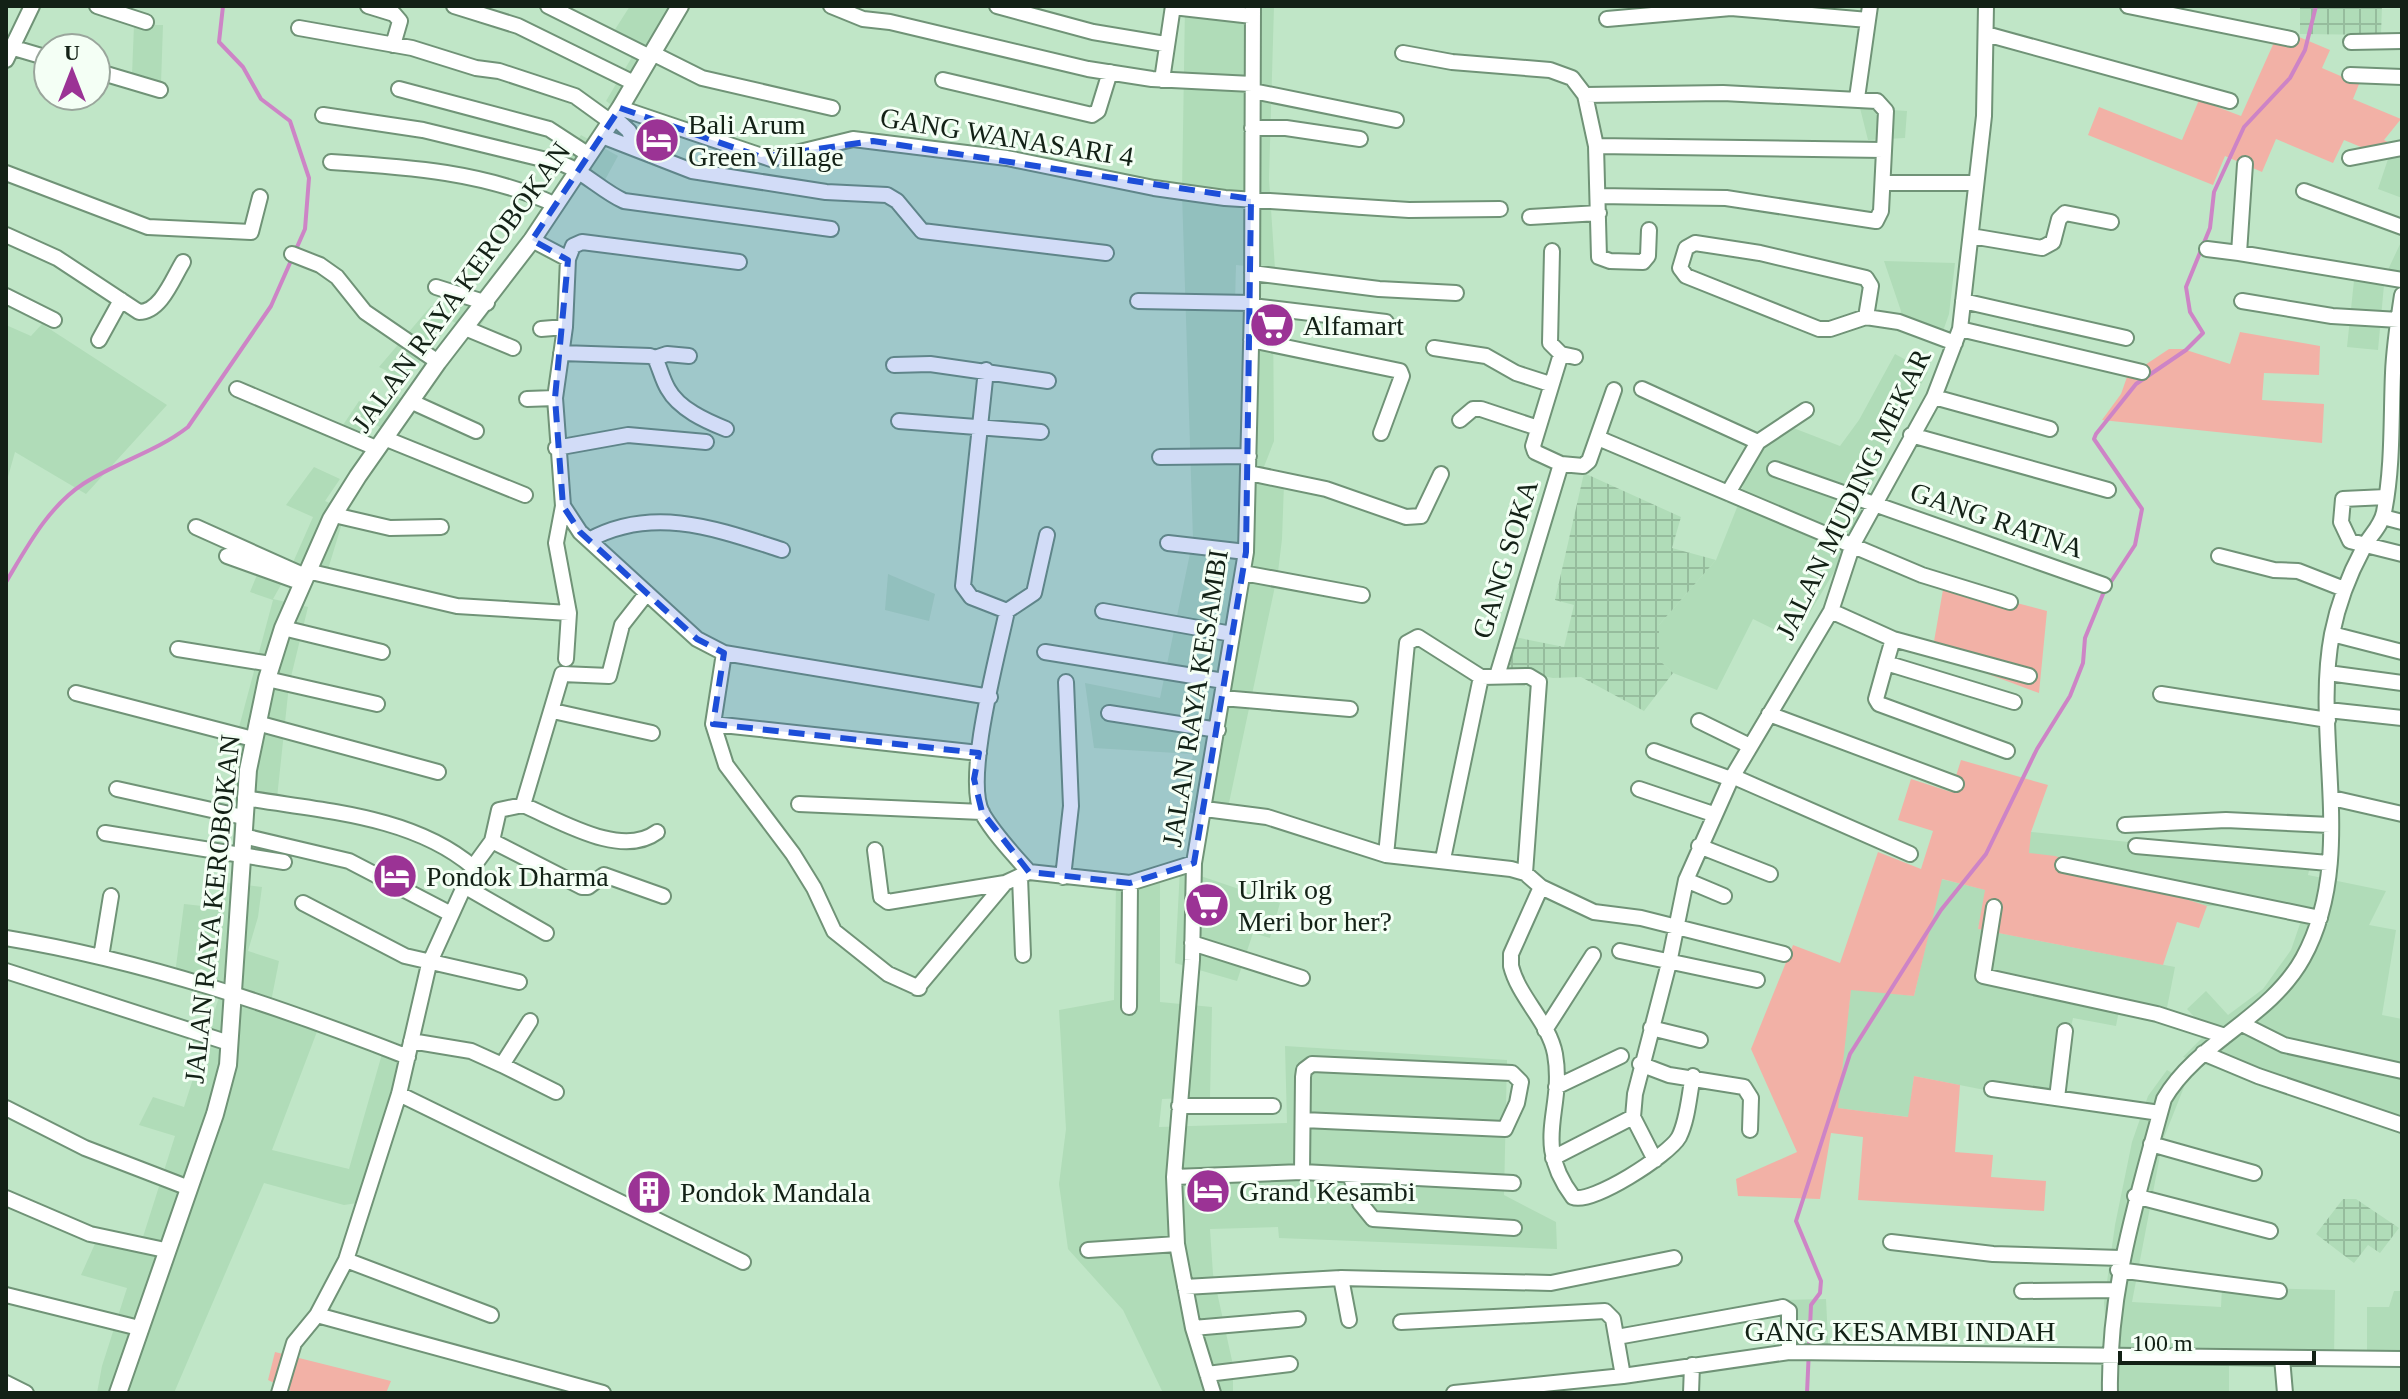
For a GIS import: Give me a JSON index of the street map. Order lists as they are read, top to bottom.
{
  "streets": {
    "main road": ["JALAN RAYA KEROBOKAN"],
    "street": [
      "GANG WANASARI 4",
      "JALAN MUDING MEKAR",
      "GANG RATNA",
      "GANG SOKA",
      "JALAN RAYA KESAMBI",
      "GANG KESAMBI INDAH"
    ]
  },
  "crossings": [
    ["GANG WANASARI 4", "JALAN RAYA KEROBOKAN"],
    ["GANG WANASARI 4", "JALAN RAYA KESAMBI"],
    ["JALAN MUDING MEKAR", "GANG RATNA"]
  ],
  "places": {
    "hotel": ["Bali Arum Green Village", "Pondok Dharma", "Grand Kesambi"],
    "supermarket": ["Alfamart", "Ulrik og Meri bor her?"],
    "building": ["Pondok Mandala"]
  },
  "scale_bar": "100 m",
  "north": "top"
}
